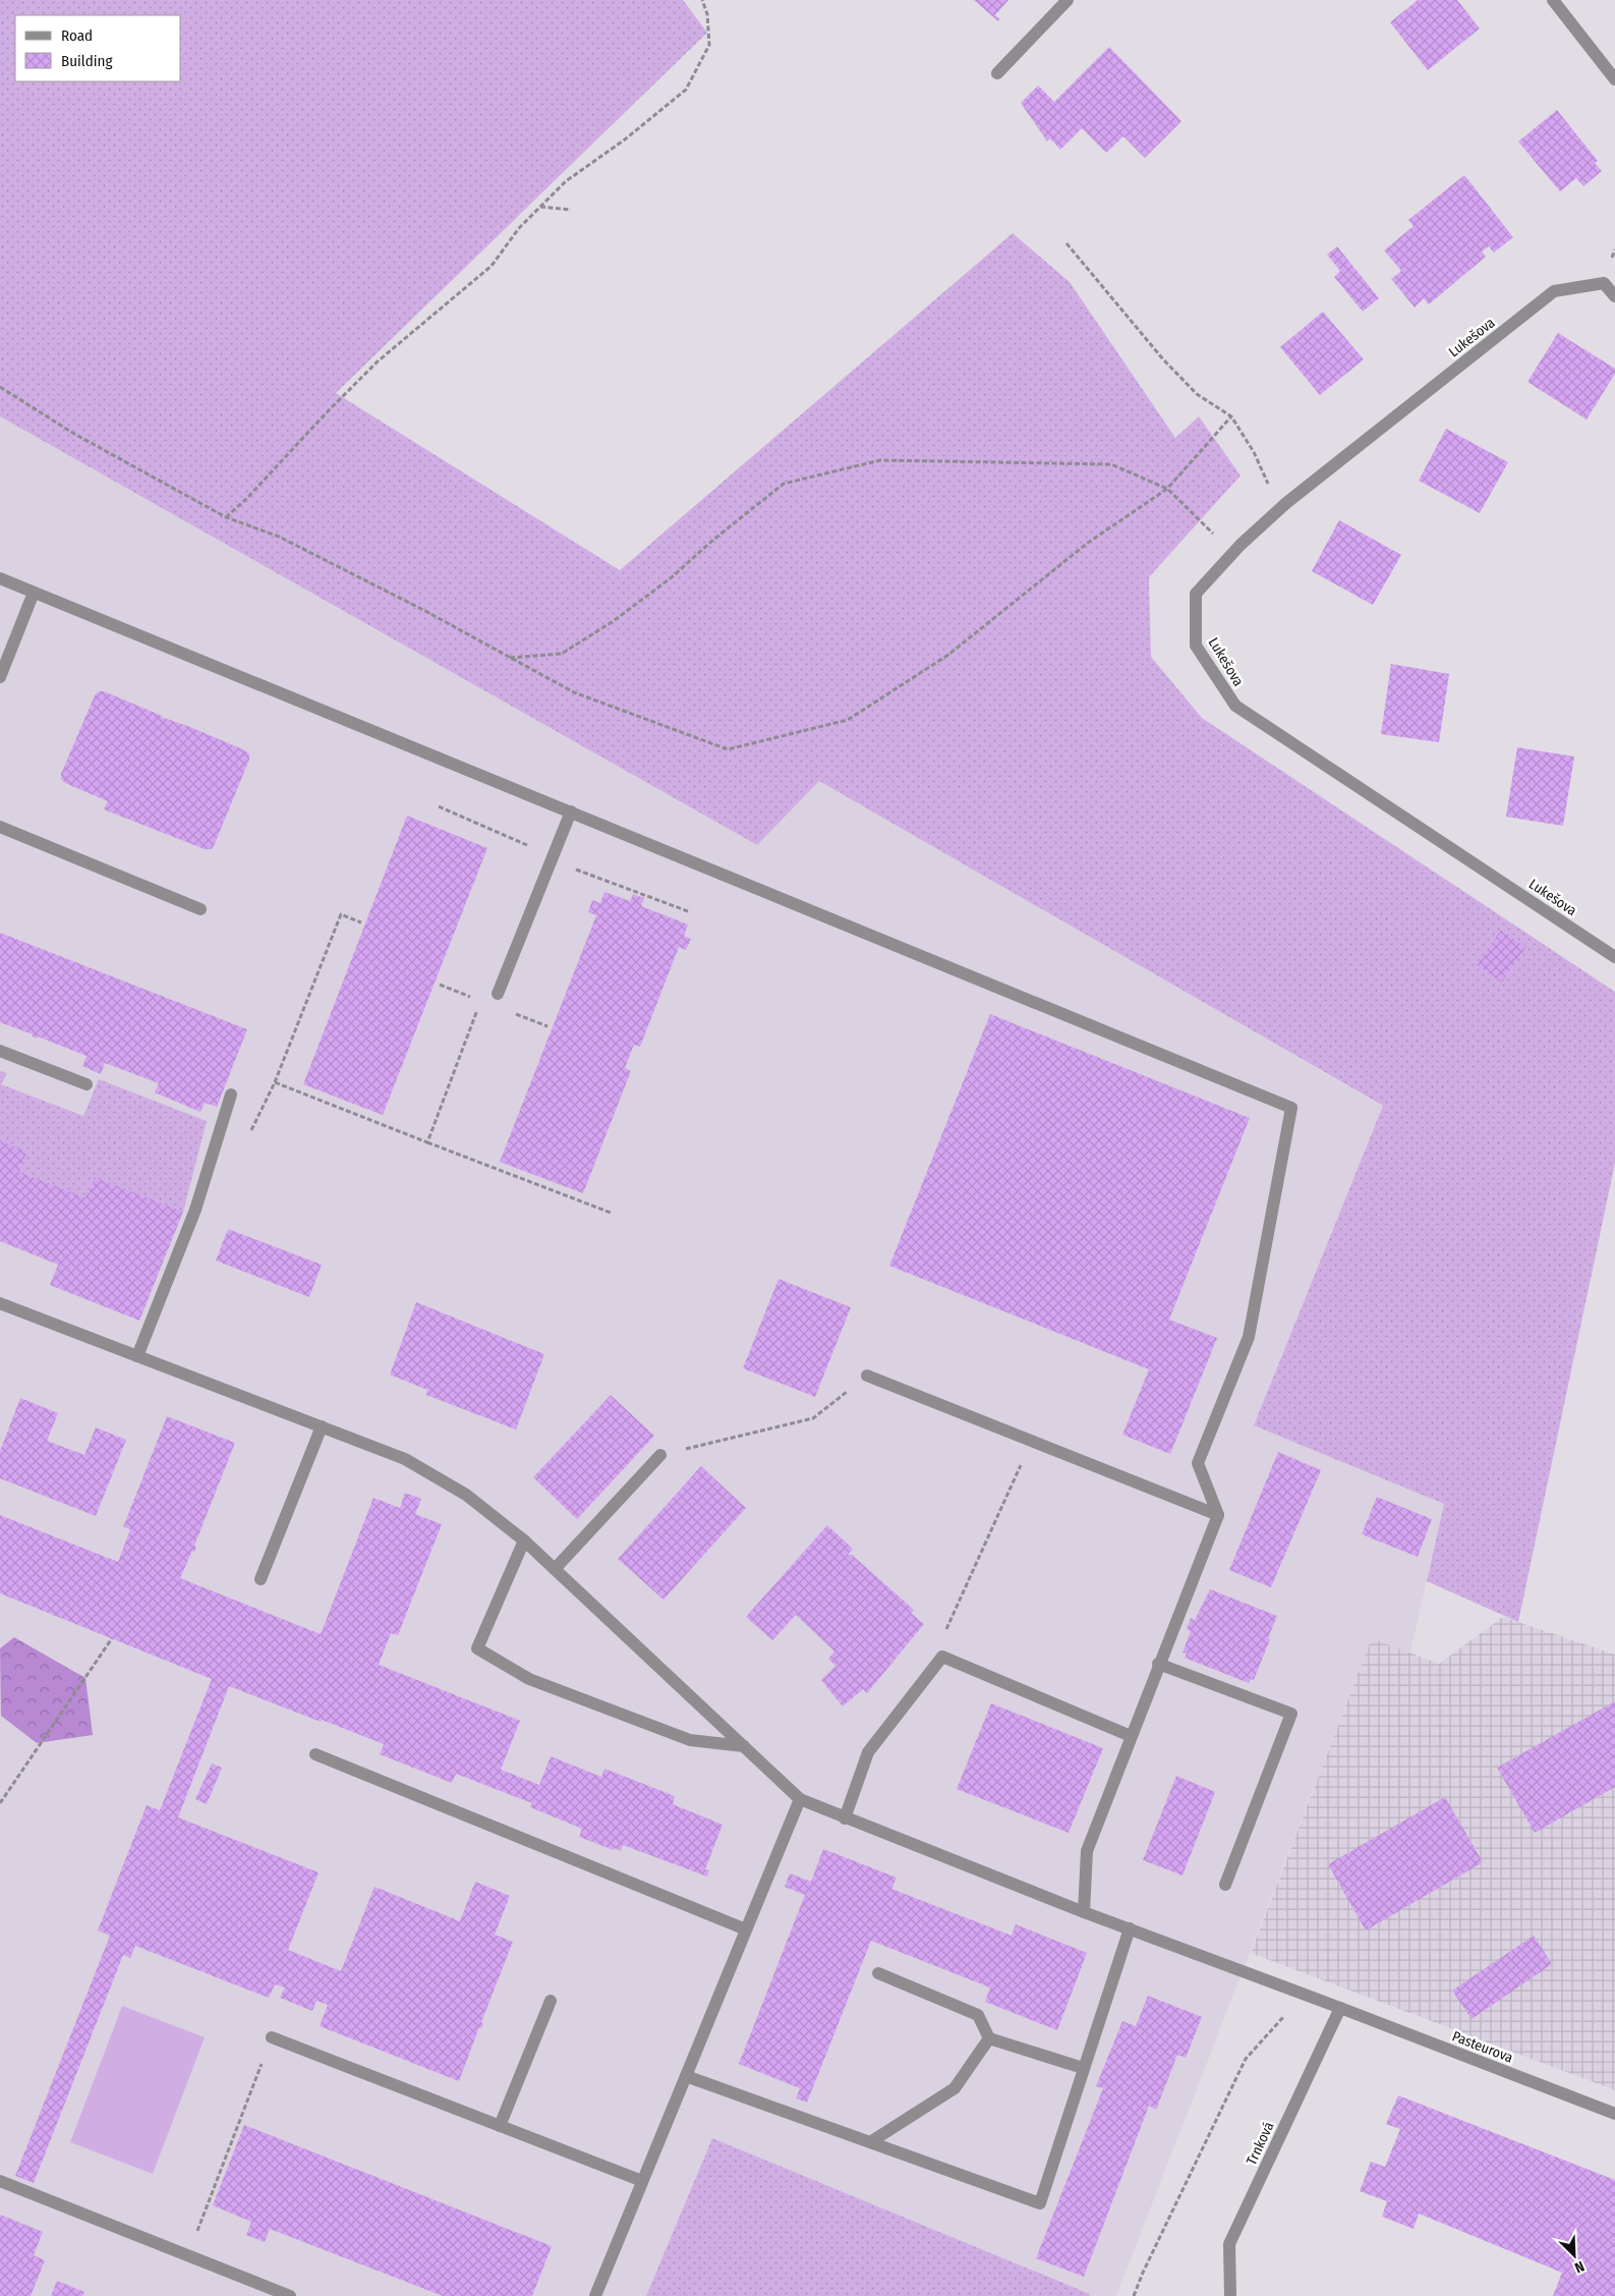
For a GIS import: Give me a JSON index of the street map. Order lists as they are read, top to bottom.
{
  "streets": {
    "street": ["Lukešova", "Pasteurova", "Trnková"]
  },
  "crossings": [
    ["Pasteurova", "Trnková"]
  ],
  "legend": ["Road", "Building"],
  "north": "bottom right"
}
